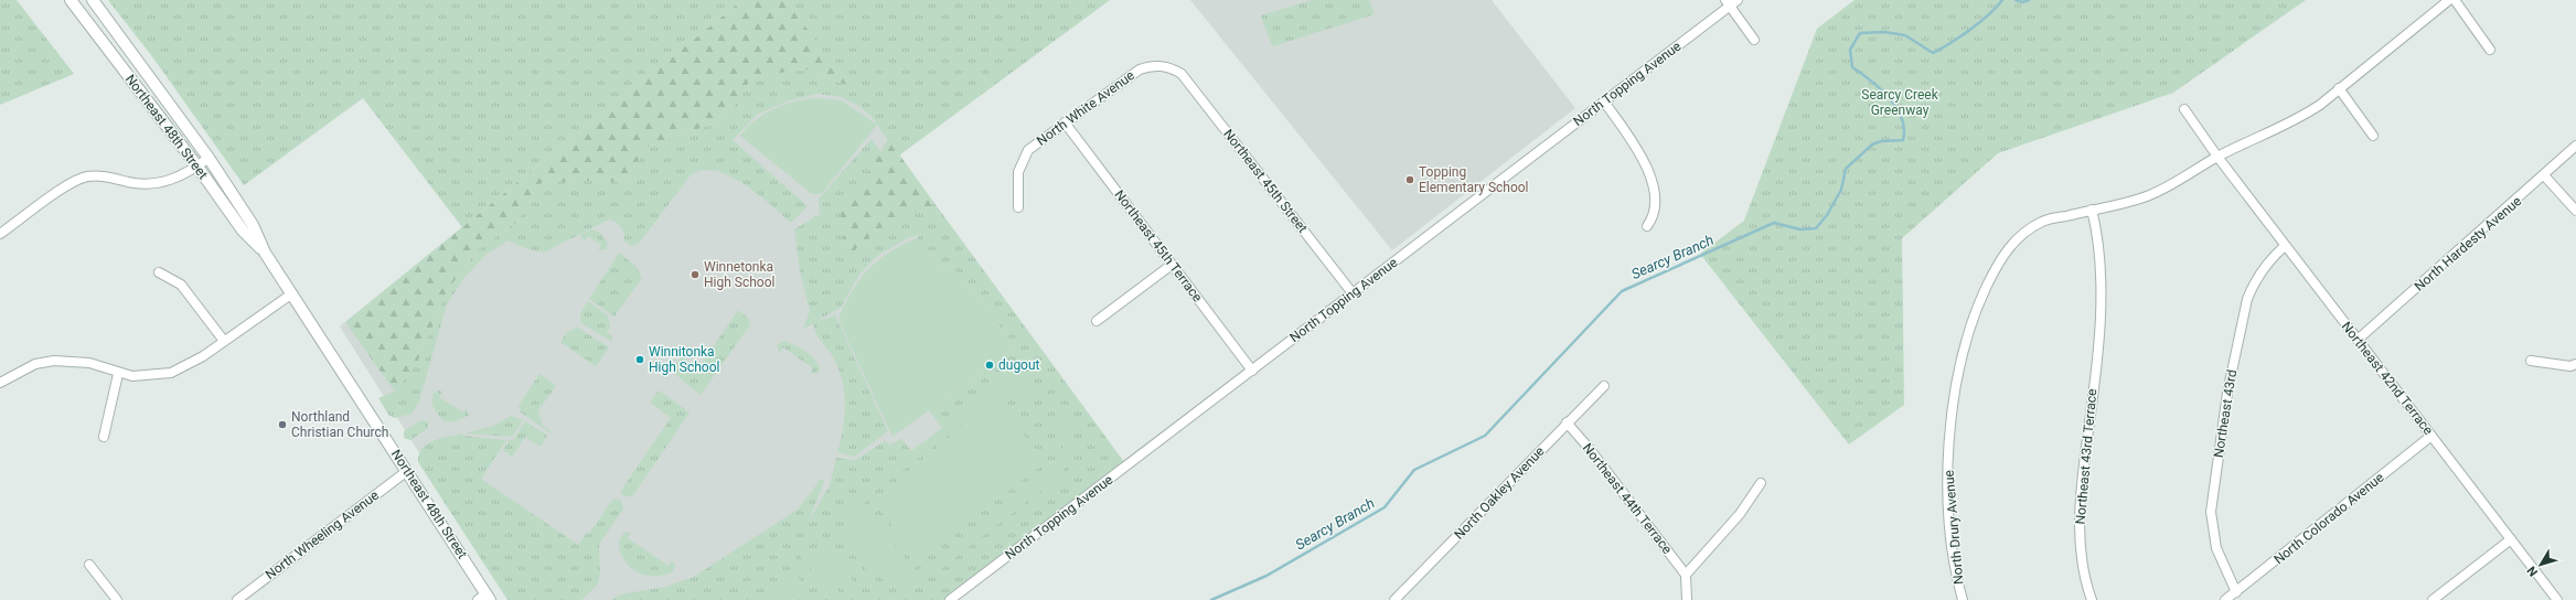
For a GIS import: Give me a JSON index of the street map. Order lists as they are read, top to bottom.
{
  "streets": {
    "street": [
      "North Topping Avenue",
      "North White Avenue",
      "Northeast 48th Street",
      "Northeast 45th Street",
      "North Hardesty Avenue",
      "Northeast 45th Terrace",
      "Northeast 42nd Terrace",
      "Northeast 43rd",
      "Northeast 43rd Terrace",
      "North Oakley Avenue",
      "Northeast 44th Terrace",
      "North Colorado Avenue",
      "North Drury Avenue",
      "North Wheeling Avenue"
    ]
  },
  "crossings": [
    ["North Topping Avenue", "Northeast 45th Street"],
    ["North Topping Avenue", "Northeast 45th Terrace"],
    ["North White Avenue", "Northeast 45th Street"],
    ["North White Avenue", "Northeast 45th Terrace"],
    ["Northeast 48th Street", "North Wheeling Avenue"],
    ["North Hardesty Avenue", "Northeast 42nd Terrace"],
    ["Northeast 42nd Terrace", "Northeast 43rd"],
    ["Northeast 42nd Terrace", "North Colorado Avenue"],
    ["Northeast 42nd Terrace", "North Drury Avenue"],
    ["Northeast 43rd", "North Colorado Avenue"],
    ["Northeast 43rd Terrace", "North Drury Avenue"],
    ["North Oakley Avenue", "Northeast 44th Terrace"]
  ],
  "water": ["Searcy Branch"],
  "parks": ["Searcy Creek Greenway"],
  "places": [
    "Topping Elementary School",
    "Winnetonka High School",
    "Winnitonka High School",
    "dugout",
    "Northland Christian Church"
  ],
  "north": "bottom left"
}
